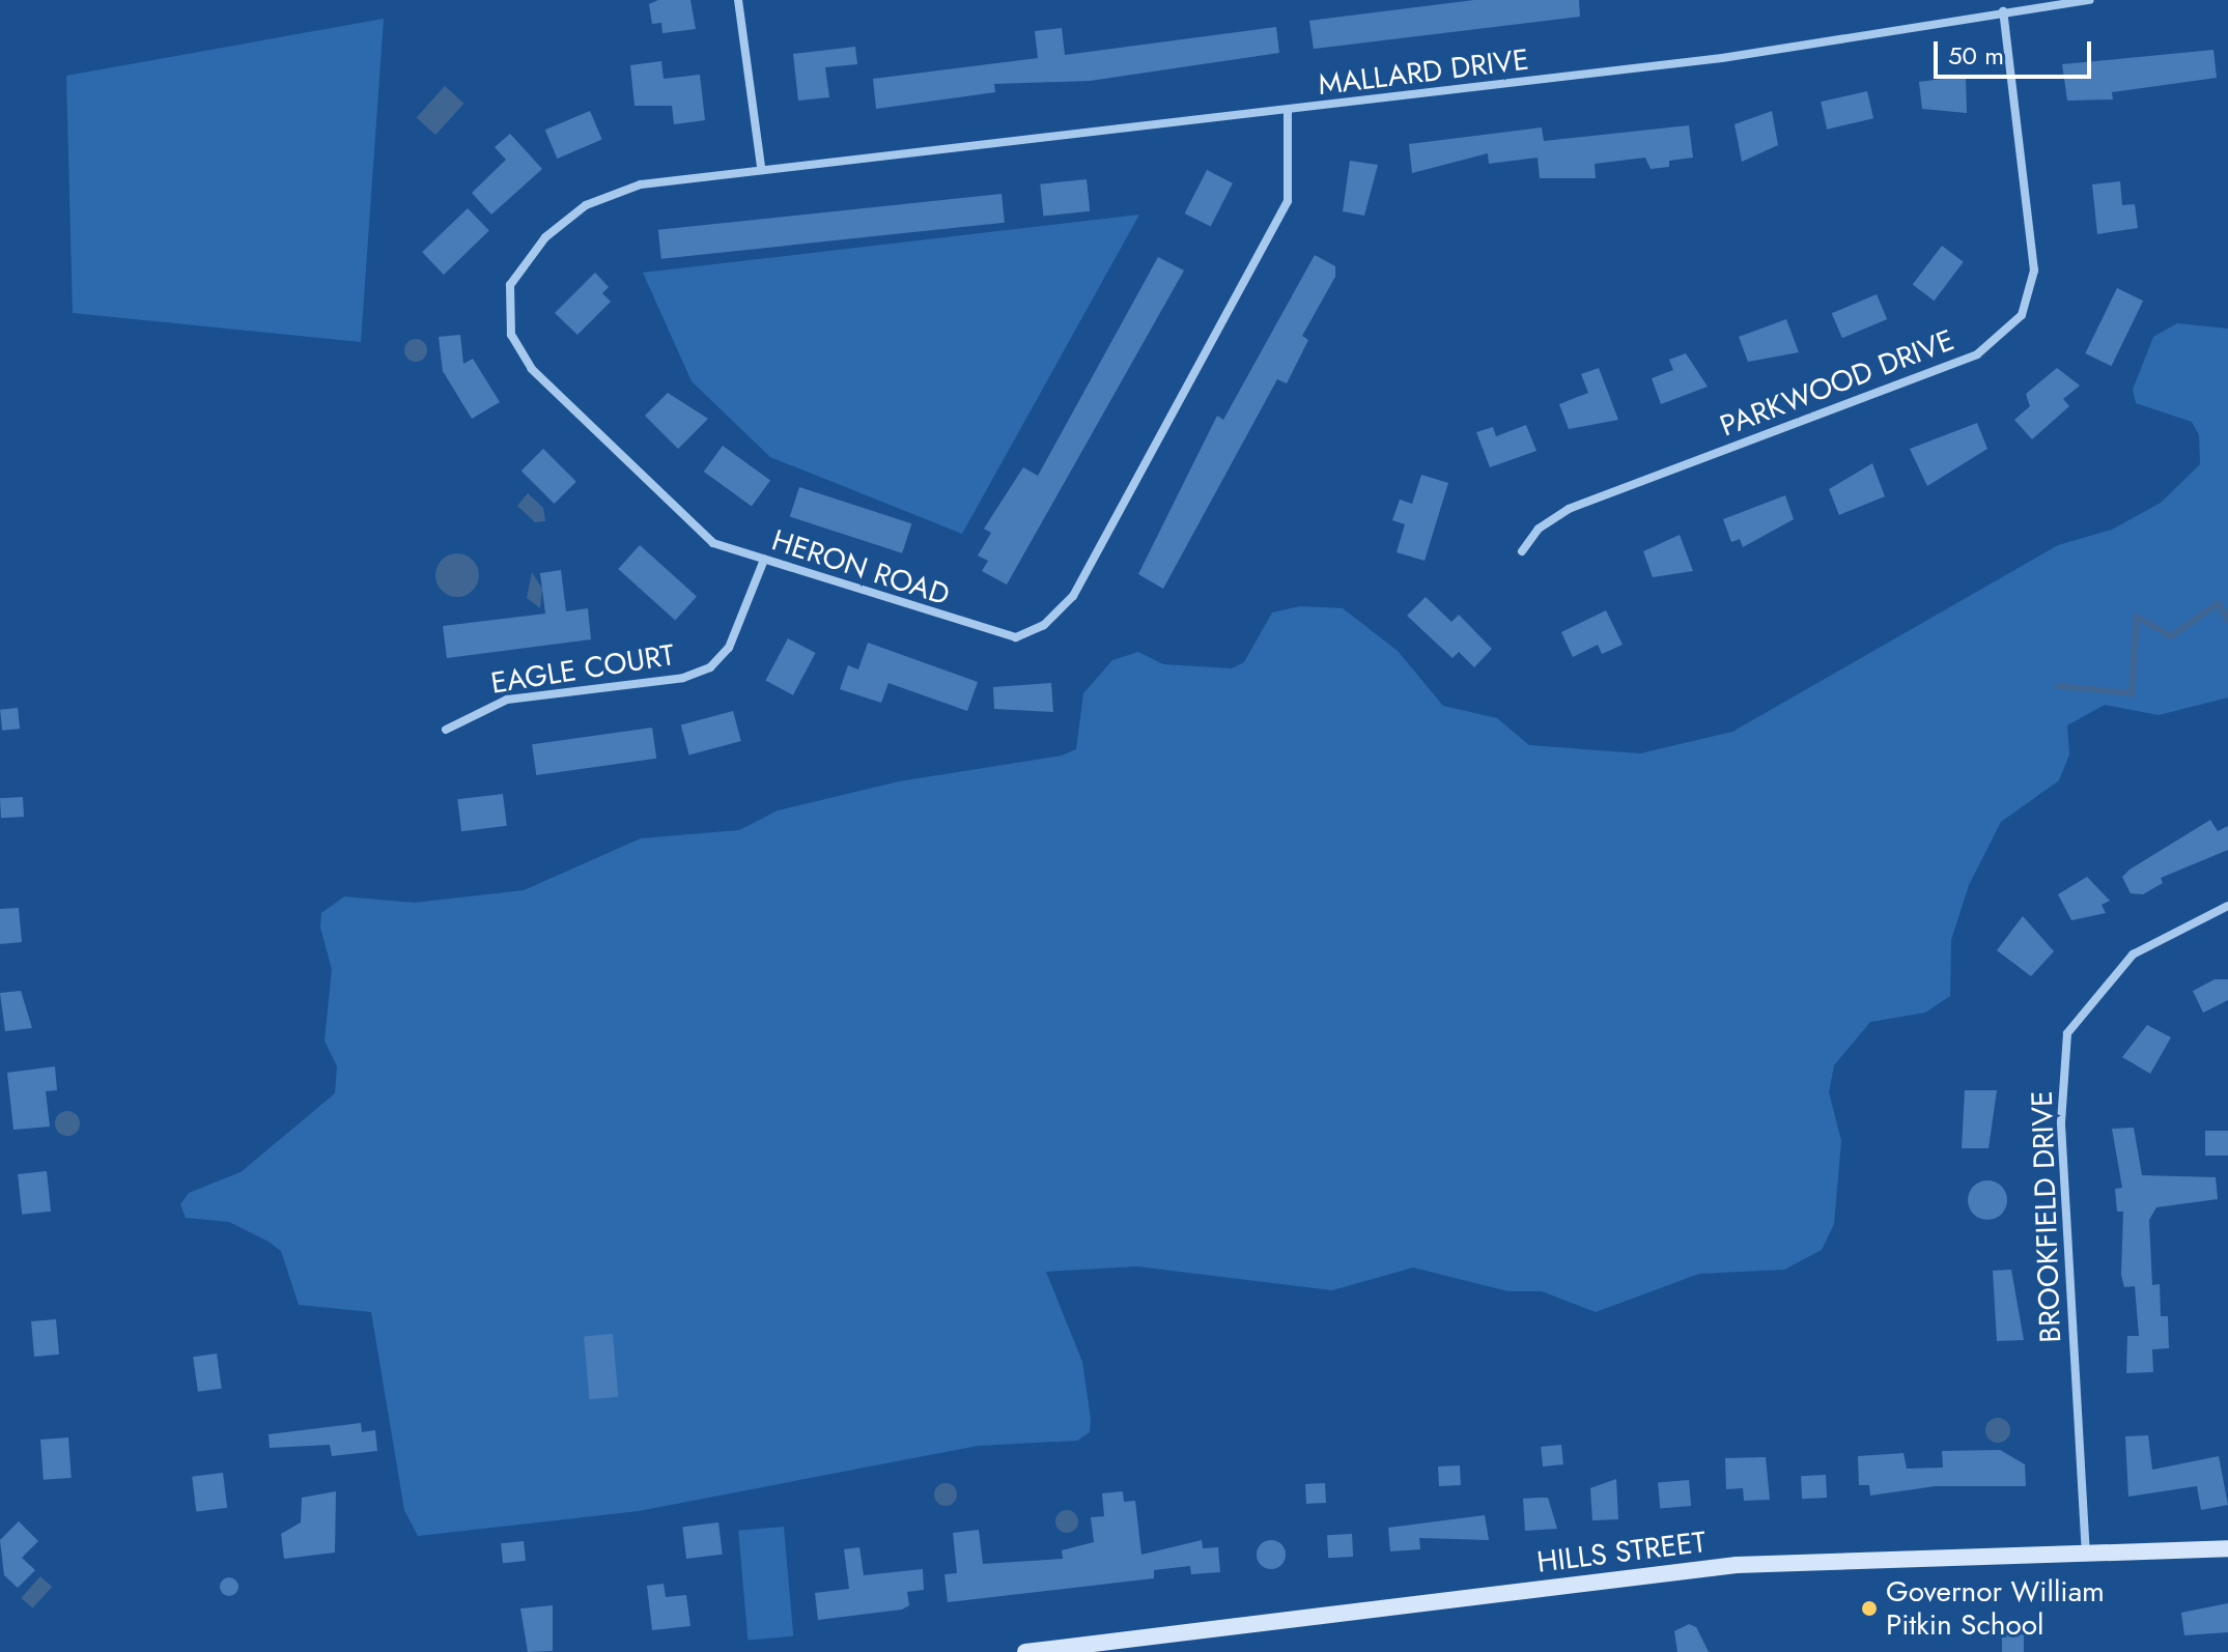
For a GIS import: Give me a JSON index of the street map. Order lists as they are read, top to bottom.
{
  "streets": {
    "street": [
      "MALLARD DRIVE",
      "PARKWOOD DRIVE",
      "HERON ROAD",
      "EAGLE COURT",
      "BROOKFIELD DRIVE",
      "HILLS STREET"
    ]
  },
  "crossings": [
    ["MALLARD DRIVE", "PARKWOOD DRIVE"],
    ["MALLARD DRIVE", "HERON ROAD"],
    ["HERON ROAD", "EAGLE COURT"],
    ["BROOKFIELD DRIVE", "HILLS STREET"]
  ],
  "places": ["Governor William Pitkin School"],
  "scale_bar": "50 m"
}
